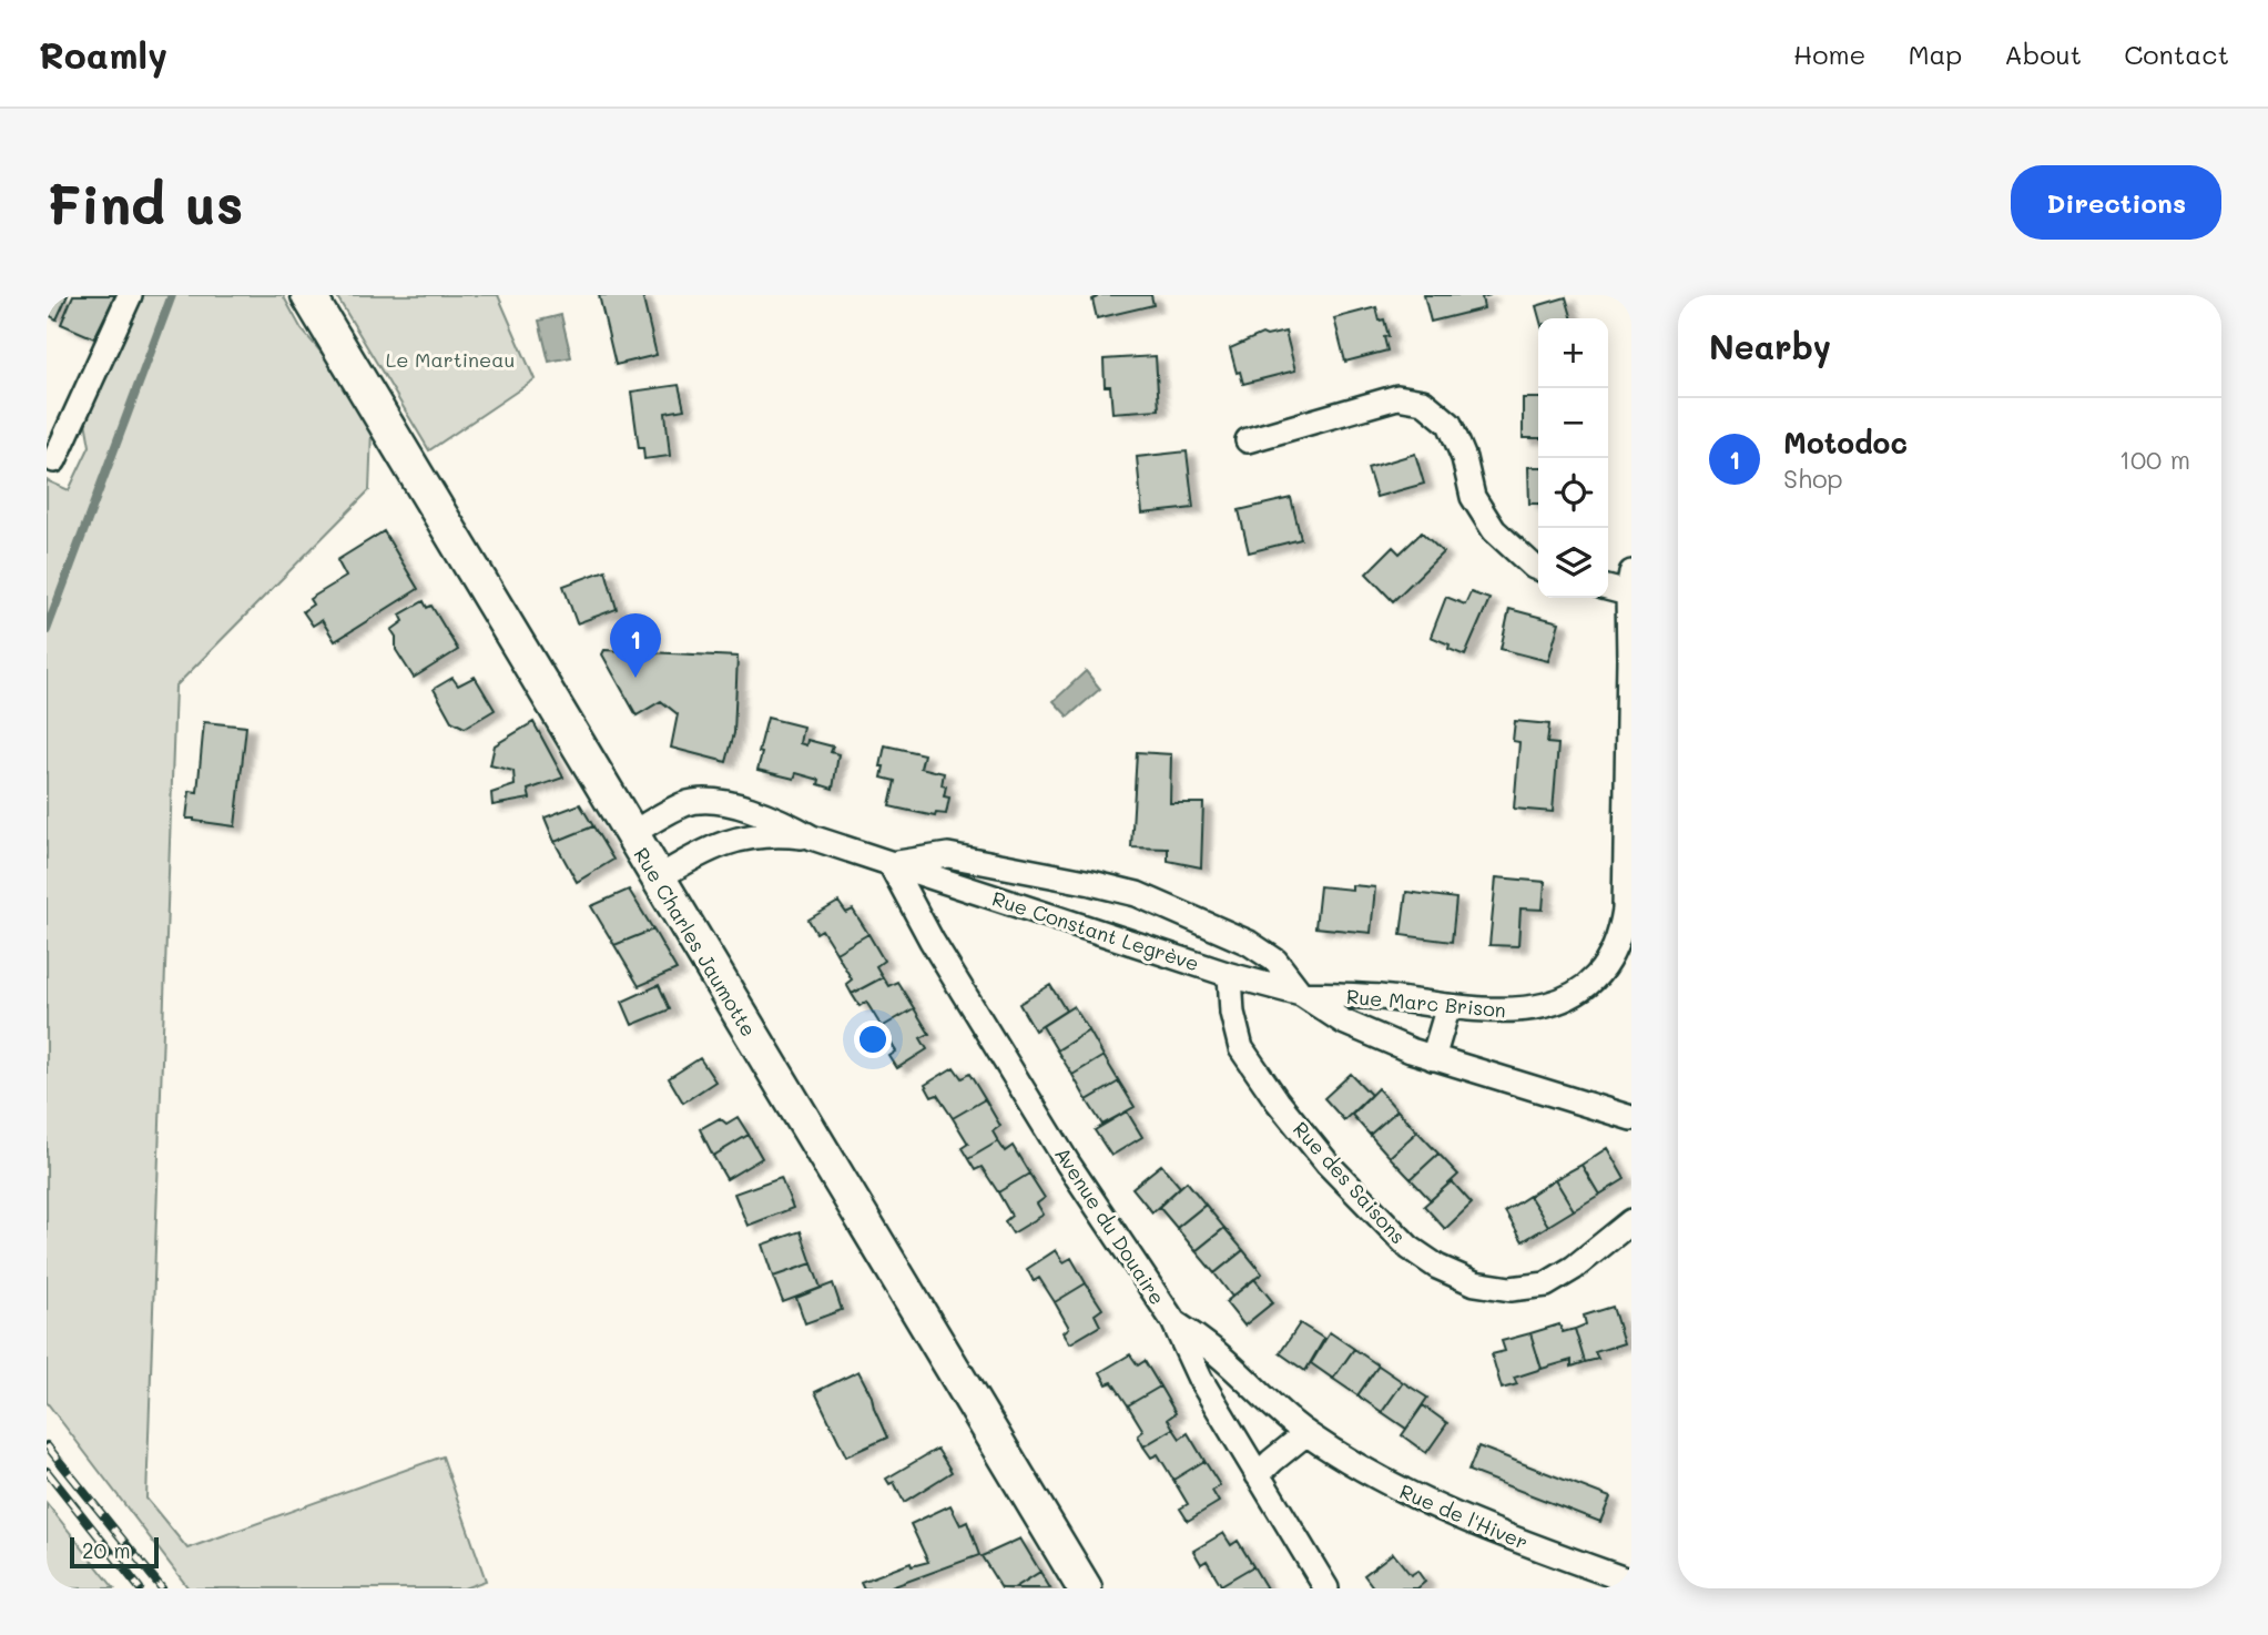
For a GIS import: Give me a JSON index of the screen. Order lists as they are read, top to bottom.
{
  "streets": {
    "main road": ["Rue Charles Jaumotte"],
    "street": [
      "Rue Constant Legrève",
      "Rue Marc Brison",
      "Rue des Saisons",
      "Avenue du Douaire",
      "Rue de l'Hiver"
    ]
  },
  "crossings": [
    ["Rue Constant Legrève", "Rue Charles Jaumotte"],
    ["Rue Constant Legrève", "Rue Marc Brison"],
    ["Rue Constant Legrève", "Rue des Saisons"],
    ["Rue Constant Legrève", "Avenue du Douaire"],
    ["Avenue du Douaire", "Rue de l'Hiver"]
  ],
  "parks": ["Le Martineau"],
  "scale_bar": "20 m",
  "page": {
    "header": "Roamly",
    "nav": [
      "Home",
      "Map",
      "About",
      "Contact"
    ],
    "buttons": "Directions",
    "title": "Find us",
    "heading": "Nearby",
    "map_buttons": ["+", "−"],
    "list": [
      {
        "mark": "1",
        "name": "Motodoc",
        "note": "Shop",
        "value": "100 m"
      }
    ],
    "pins": "1",
    "scale": "20 m"
  }
}
